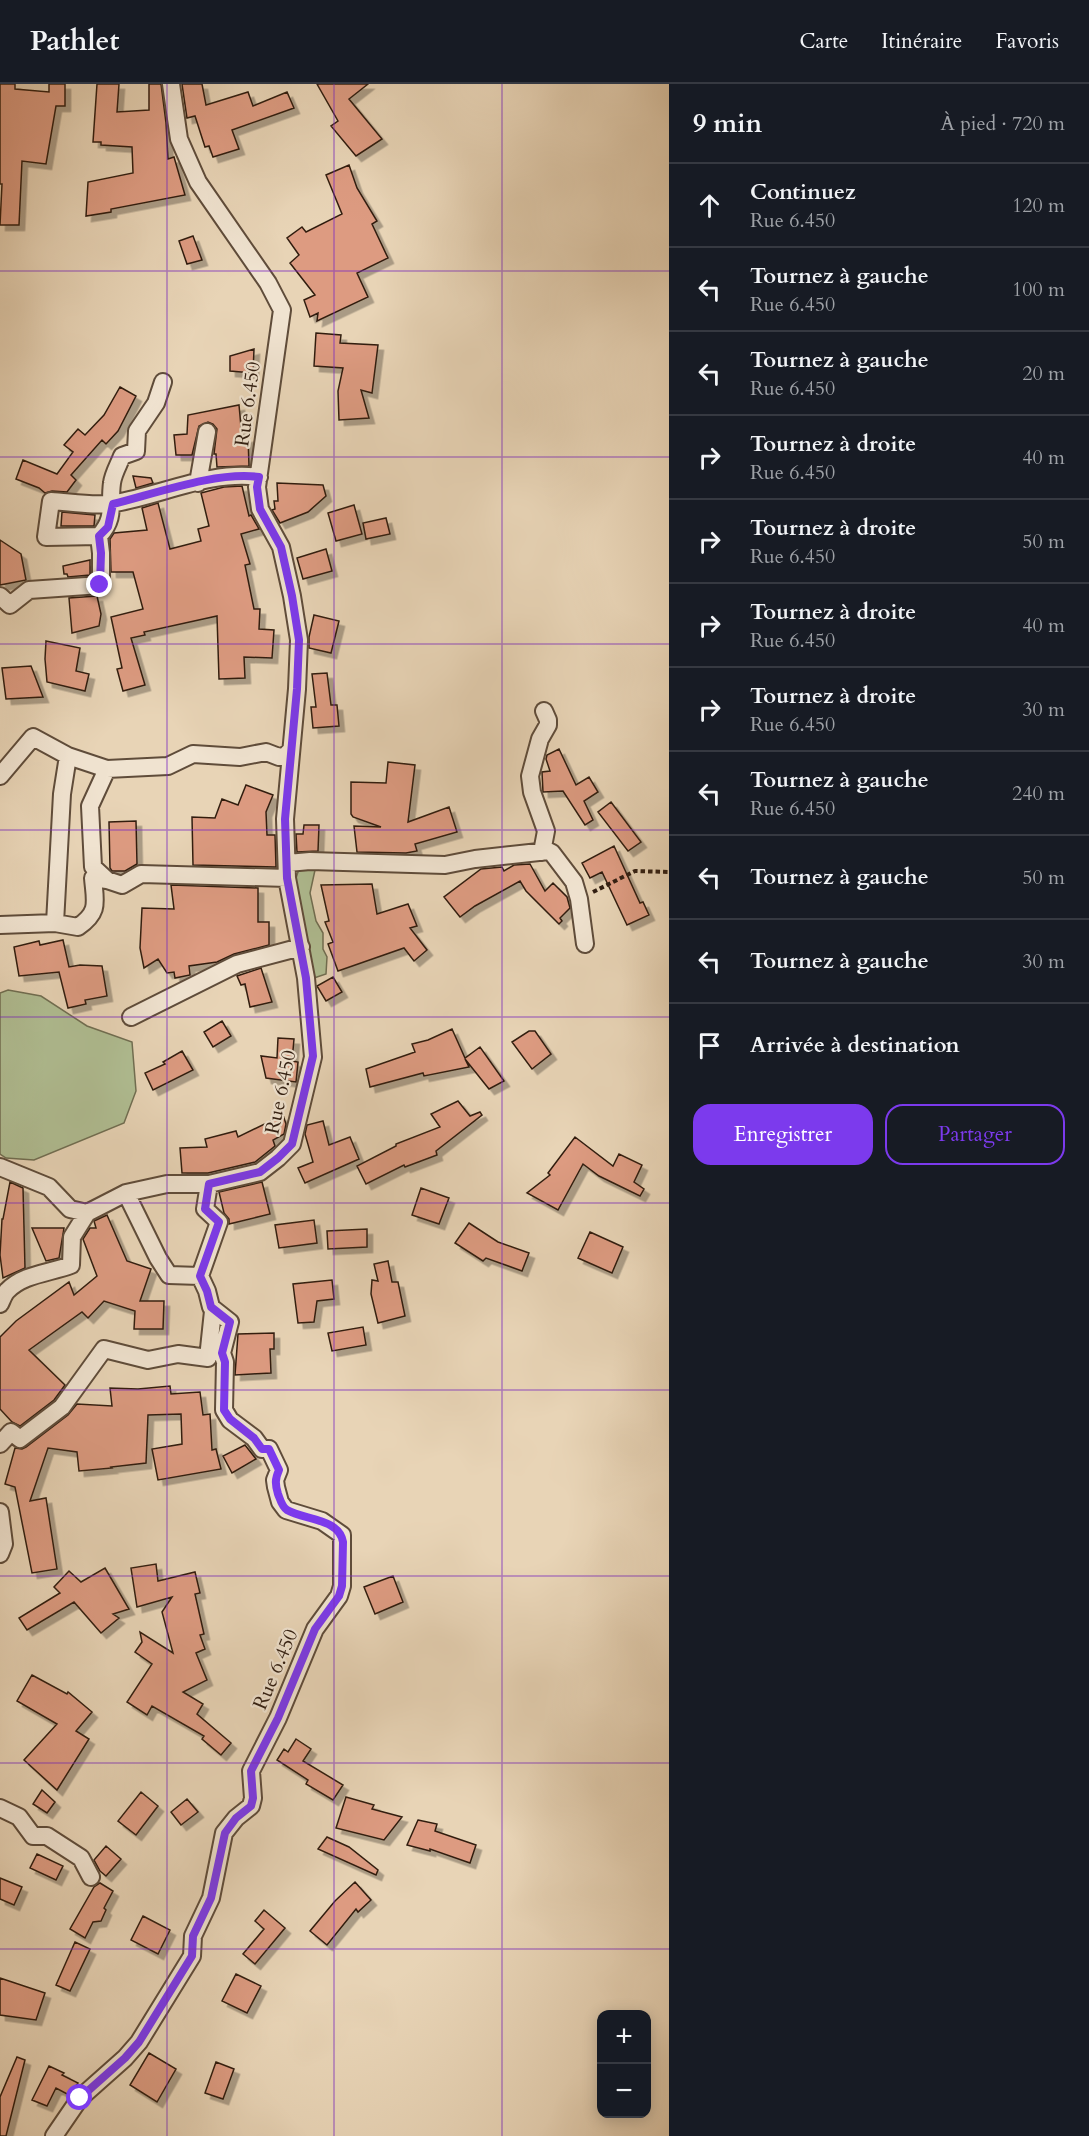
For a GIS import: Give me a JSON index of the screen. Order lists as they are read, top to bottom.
{
  "streets": {
    "street": ["Rue 6.450"]
  },
  "page": {
    "header": "Pathlet",
    "nav": ["Carte", "Itinéraire", "Favoris"],
    "heading": ["9 min", "À pied · 720 m"],
    "list": [
      ["Continuez", "Rue 6.450", "120 m"],
      ["Tournez à gauche", "Rue 6.450", "100 m"],
      ["Tournez à gauche", "Rue 6.450", "20 m"],
      ["Tournez à droite", "Rue 6.450", "40 m"],
      ["Tournez à droite", "Rue 6.450", "50 m"],
      ["Tournez à droite", "Rue 6.450", "40 m"],
      ["Tournez à droite", "Rue 6.450", "30 m"],
      ["Tournez à gauche", "Rue 6.450", "240 m"],
      ["Tournez à gauche", "50 m"],
      ["Tournez à gauche", "30 m"],
      "Arrivée à destination"
    ],
    "buttons": ["Enregistrer", "Partager"],
    "map_buttons": ["+", "−"]
  }
}
